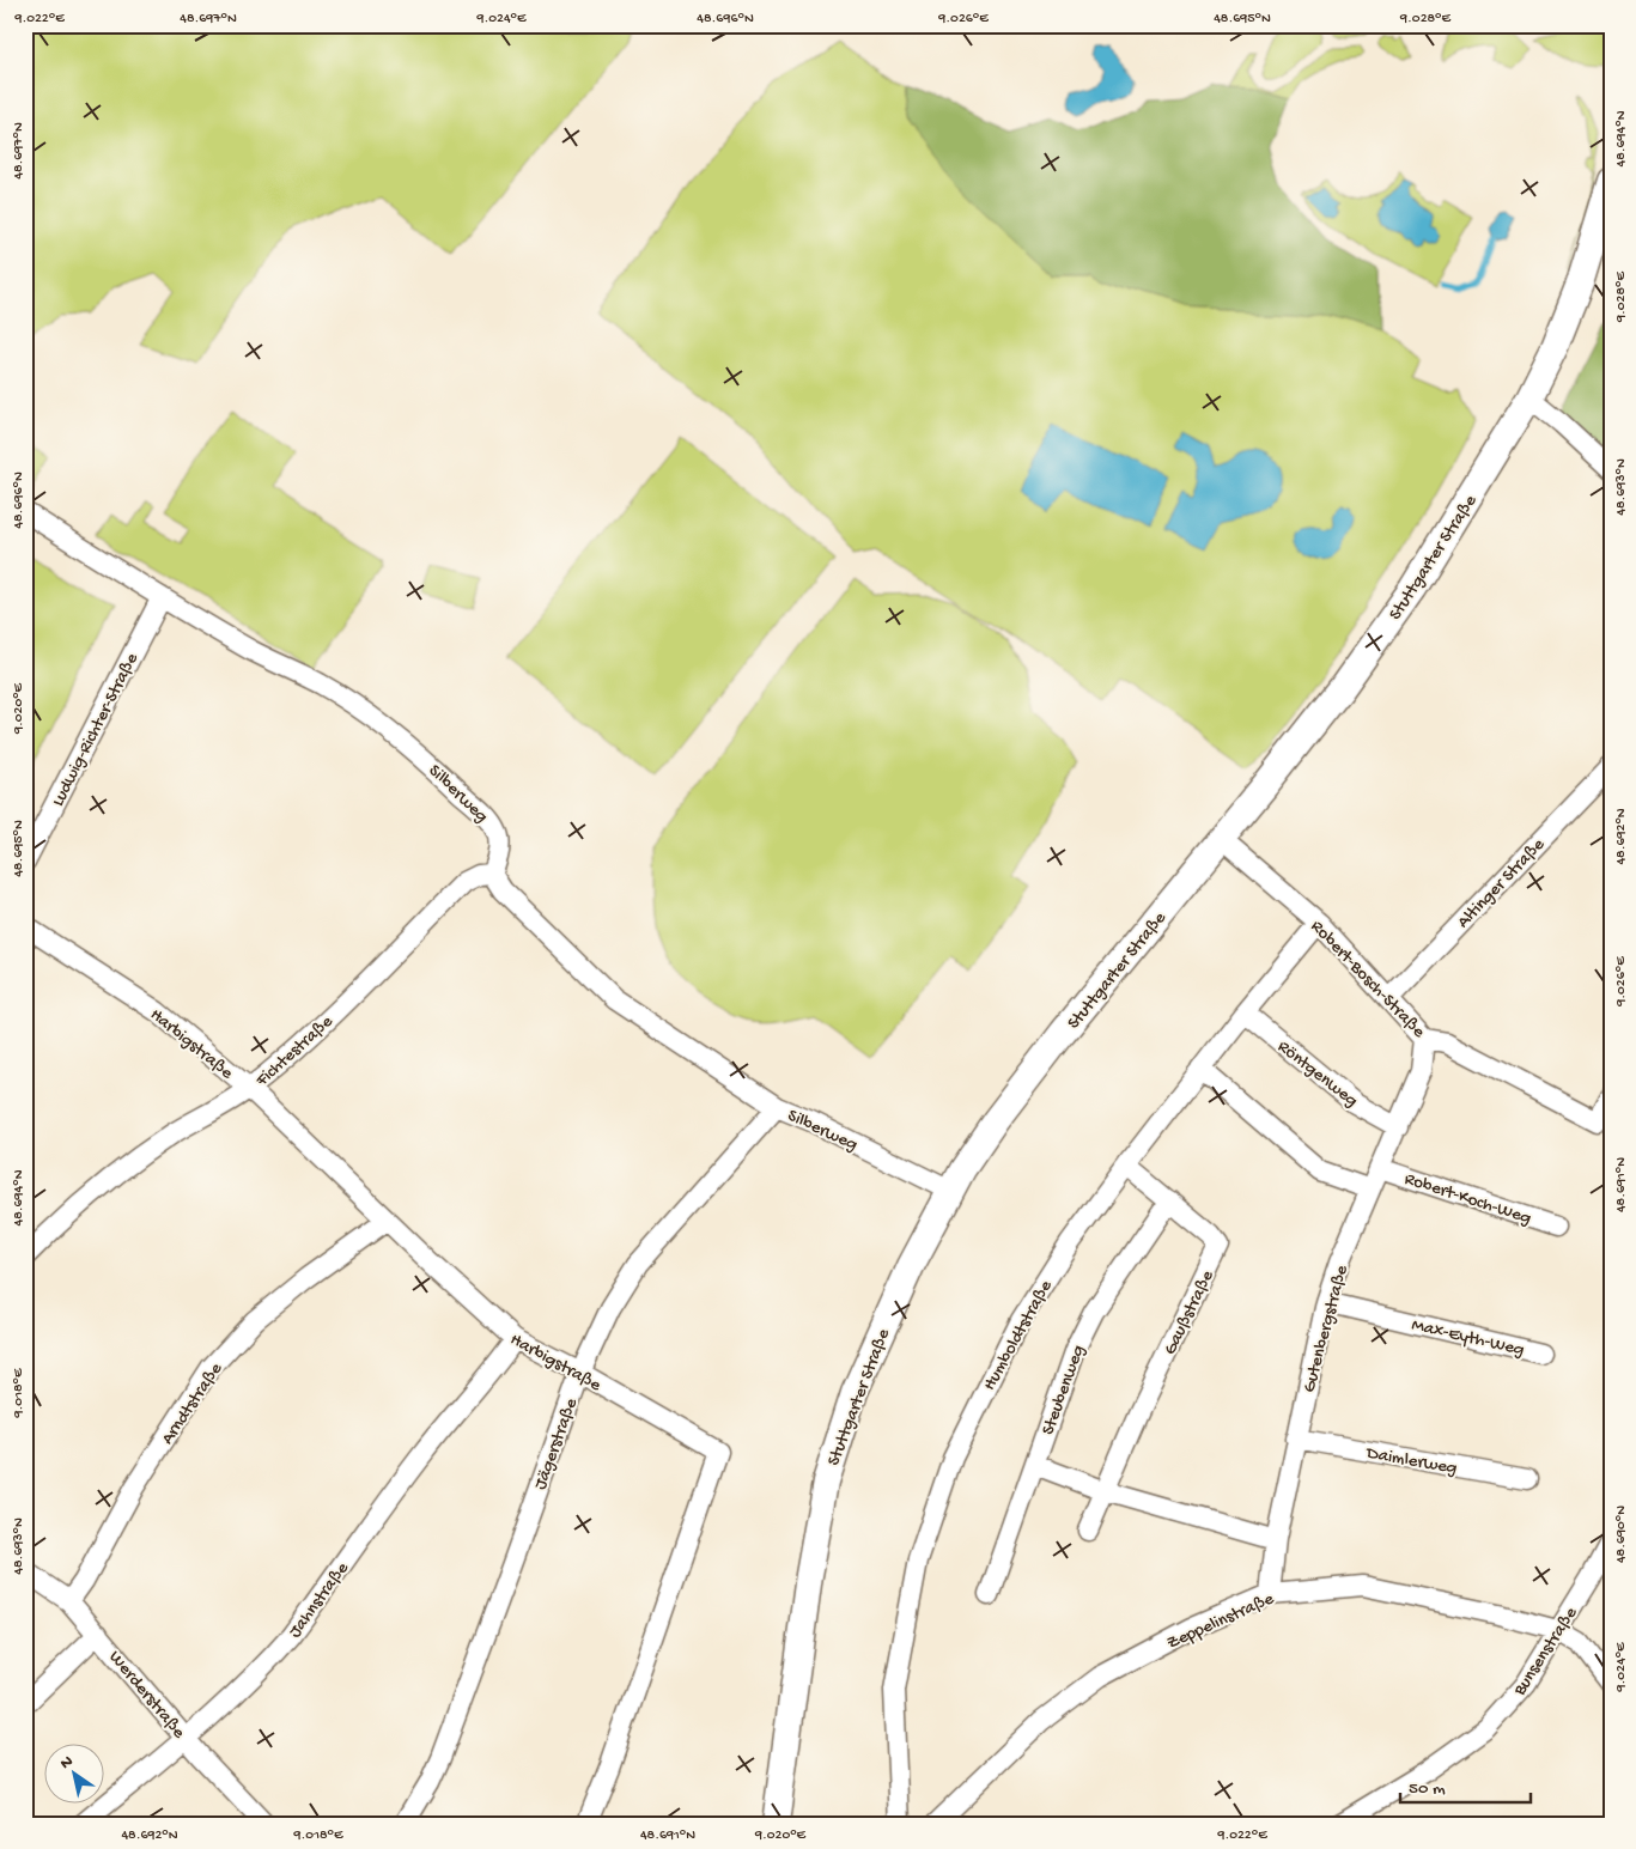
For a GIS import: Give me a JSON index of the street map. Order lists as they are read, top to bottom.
{
  "streets": {
    "main road": ["Stuttgarter Straße"],
    "street": [
      "Ludwig-Richter-Straße",
      "Silberweg",
      "Altinger Straße",
      "Robert-Bosch-Straße",
      "Harbigstraße",
      "Fichtestraße",
      "Röntgenweg",
      "Robert-Koch-Weg",
      "Gaußstraße",
      "Gutenbergstraße",
      "Humboldtstraße",
      "Max-Eyth-Weg",
      "Steubenweg",
      "Arndtstraße",
      "Jägerstraße",
      "Daimlerweg",
      "Jahnstraße",
      "Zeppelinstraße",
      "Bunsenstraße",
      "Werderstraße"
    ]
  },
  "crossings": [
    ["Stuttgarter Straße", "Silberweg"],
    ["Stuttgarter Straße", "Robert-Bosch-Straße"],
    ["Ludwig-Richter-Straße", "Silberweg"],
    ["Silberweg", "Fichtestraße"],
    ["Silberweg", "Jägerstraße"],
    ["Altinger Straße", "Robert-Bosch-Straße"],
    ["Robert-Bosch-Straße", "Gutenbergstraße"],
    ["Robert-Bosch-Straße", "Humboldtstraße"],
    ["Harbigstraße", "Fichtestraße"],
    ["Harbigstraße", "Arndtstraße"],
    ["Harbigstraße", "Jägerstraße"],
    ["Harbigstraße", "Jahnstraße"],
    ["Röntgenweg", "Gutenbergstraße"],
    ["Röntgenweg", "Humboldtstraße"],
    ["Robert-Koch-Weg", "Gutenbergstraße"],
    ["Gaußstraße", "Humboldtstraße"],
    ["Gaußstraße", "Steubenweg"],
    ["Gutenbergstraße", "Max-Eyth-Weg"],
    ["Gutenbergstraße", "Daimlerweg"],
    ["Gutenbergstraße", "Zeppelinstraße"],
    ["Arndtstraße", "Werderstraße"],
    ["Jahnstraße", "Werderstraße"],
    ["Zeppelinstraße", "Bunsenstraße"]
  ],
  "scale_bar": "50 m",
  "north": "top left",
  "coordinates": [
    "9.022°E",
    "48.697°N",
    "9.024°E",
    "48.696°N",
    "9.026°E",
    "48.695°N",
    "9.028°E",
    "48.694°N",
    "48.693°N",
    "9.020°E",
    "48.692°N",
    "48.691°N",
    "9.018°E",
    "48.690°N"
  ]
}
